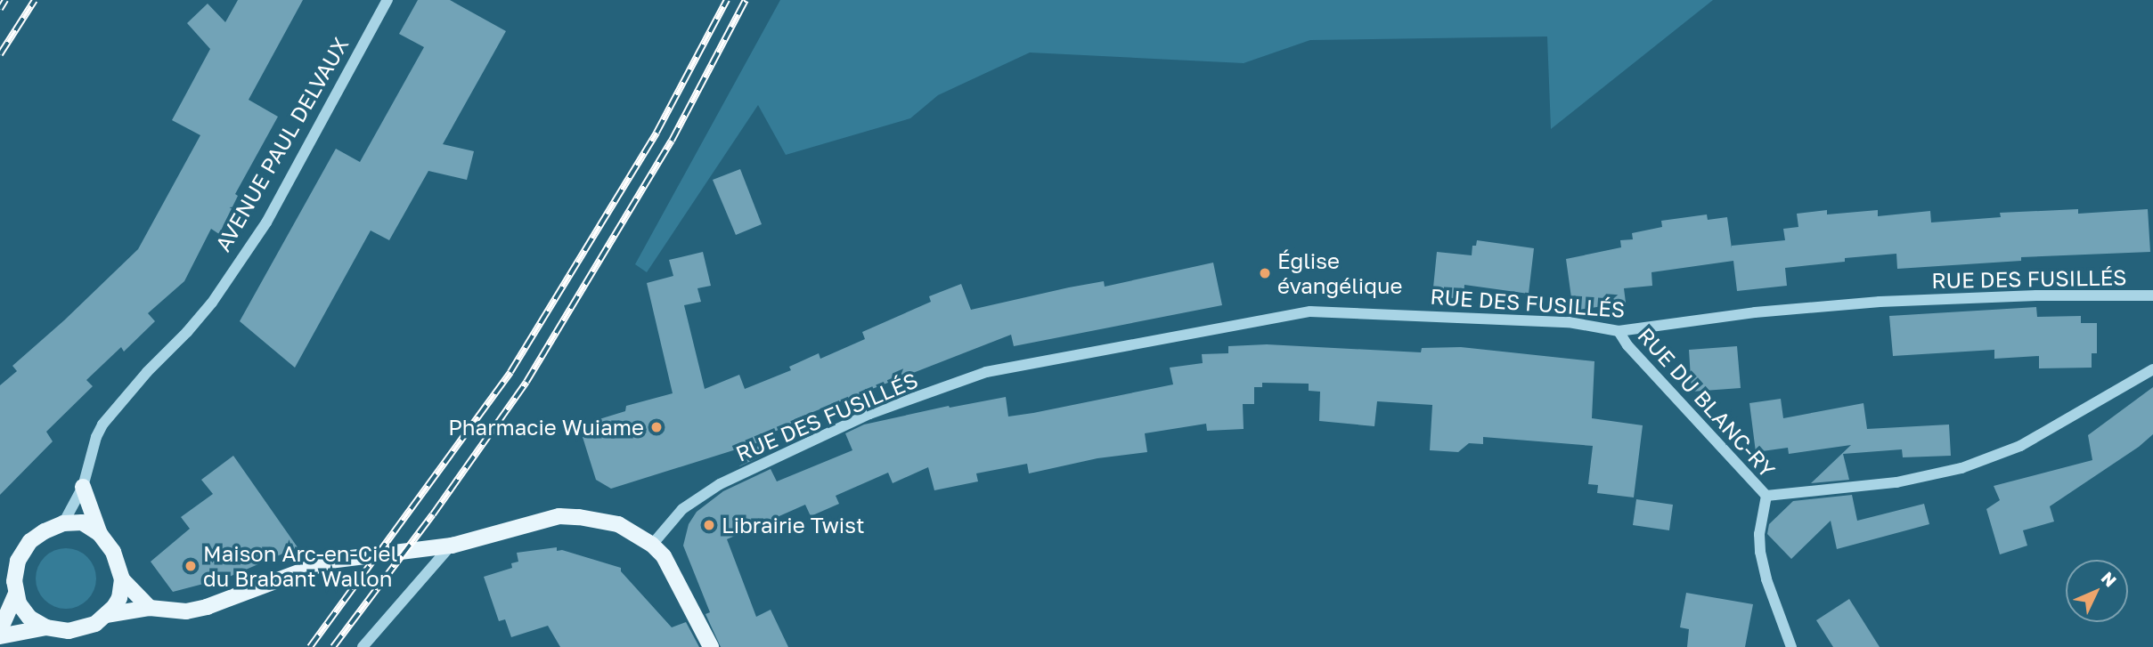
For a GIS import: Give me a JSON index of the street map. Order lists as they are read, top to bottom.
{
  "streets": {
    "street": ["AVENUE PAUL DELVAUX", "RUE DES FUSILLÉS", "RUE DU BLANC-RY"]
  },
  "crossings": [
    ["RUE DES FUSILLÉS", "RUE DU BLANC-RY"]
  ],
  "places": [
    "Église évangélique",
    "Pharmacie Wuiame",
    "Librairie Twist",
    "Maison Arc-en-Ciel du Brabant Wallon"
  ],
  "north": "top right"
}
